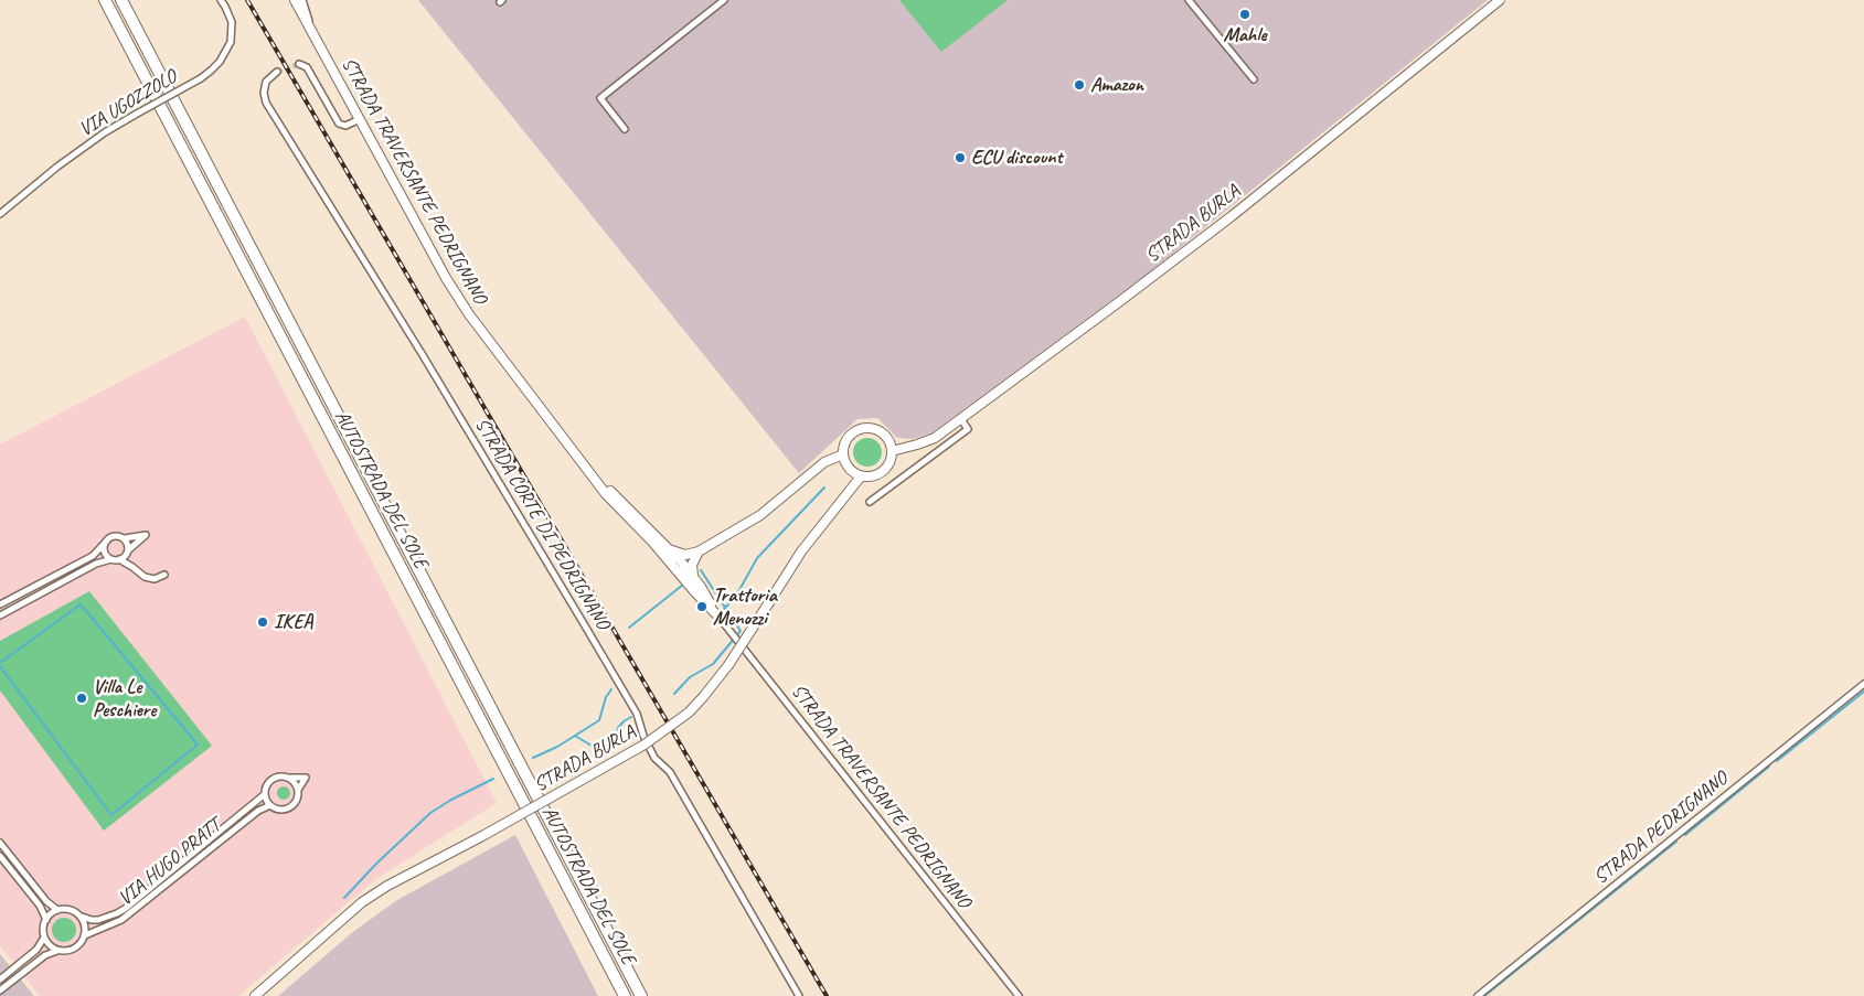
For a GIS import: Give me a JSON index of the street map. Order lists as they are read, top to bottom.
{
  "streets": {
    "highway": ["AUTOSTRADA DEL SOLE"],
    "main road": ["STRADA TRAVERSANTE PEDRIGNANO", "STRADA BURLA"],
    "street": [
      "VIA UGOZZOLO",
      "STRADA CORTE DI PEDRIGNANO",
      "STRADA PEDRIGNANO",
      "VIA HUGO PRATT"
    ]
  },
  "places": [
    "Mahle",
    "Amazon",
    "ECU discount",
    "Trattoria Menozzi",
    "IKEA",
    "Villa Le Peschiere"
  ]
}
